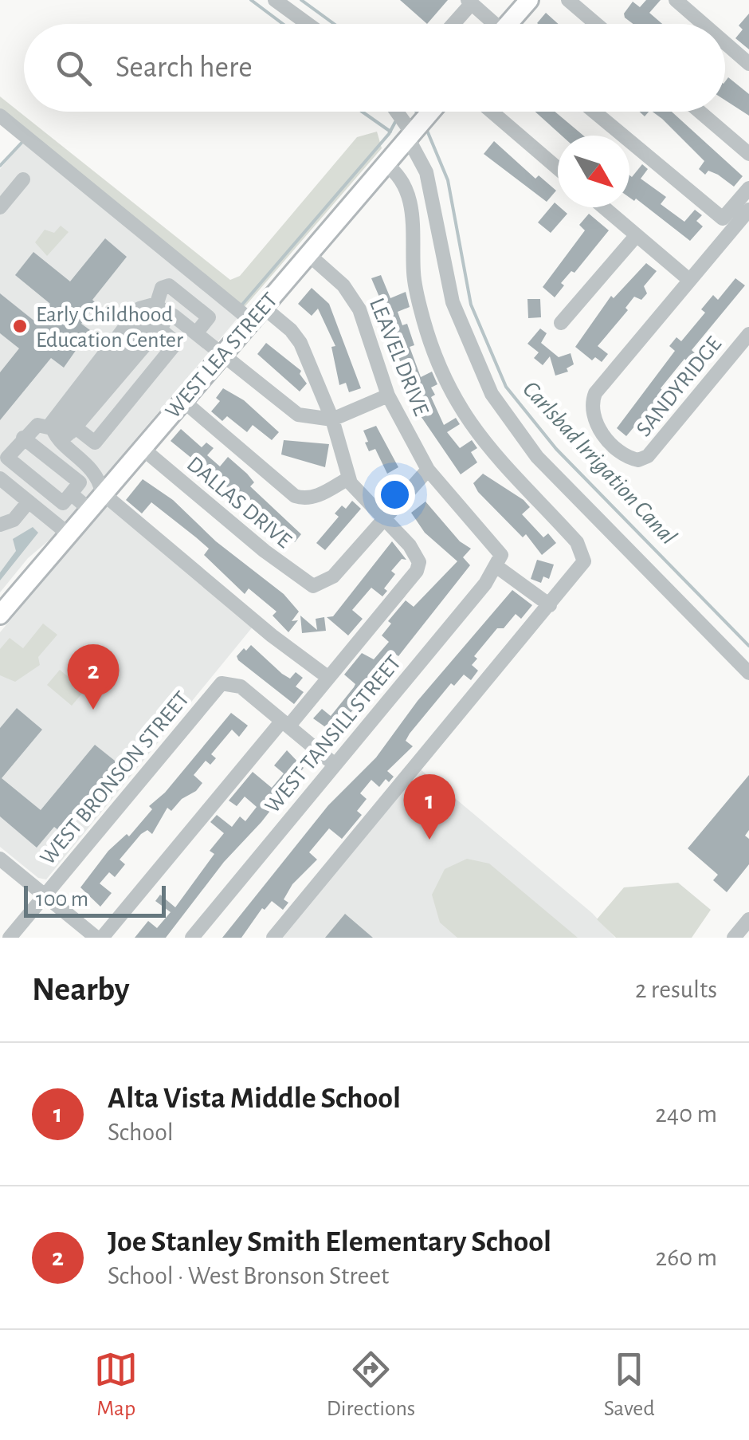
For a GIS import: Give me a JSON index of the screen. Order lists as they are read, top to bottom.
{
  "streets": {
    "main road": ["WEST LEA STREET"],
    "street": [
      "LEAVEL DRIVE",
      "SANDYRIDGE",
      "DALLAS DRIVE",
      "WEST TANSILL STREET",
      "WEST BRONSON STREET"
    ]
  },
  "crossings": [
    ["WEST LEA STREET", "LEAVEL DRIVE"],
    ["WEST LEA STREET", "DALLAS DRIVE"],
    ["LEAVEL DRIVE", "WEST TANSILL STREET"]
  ],
  "water": ["Carlsbad Irrigation Canal"],
  "places": ["Early Childhood Education Center"],
  "scale_bar": "100 m",
  "north": "bottom right",
  "page": {
    "search": "Search here",
    "pins": ["2", "1"],
    "scale": "100 m",
    "heading": ["Nearby", "2 results"],
    "list": [
      {
        "mark": "1",
        "name": "Alta Vista Middle School",
        "note": "School",
        "value": "240 m"
      },
      {
        "mark": "2",
        "name": "Joe Stanley Smith Elementary School",
        "note": "School · West Bronson Street",
        "value": "260 m"
      }
    ],
    "nav": ["Map", "Directions", "Saved"]
  }
}
